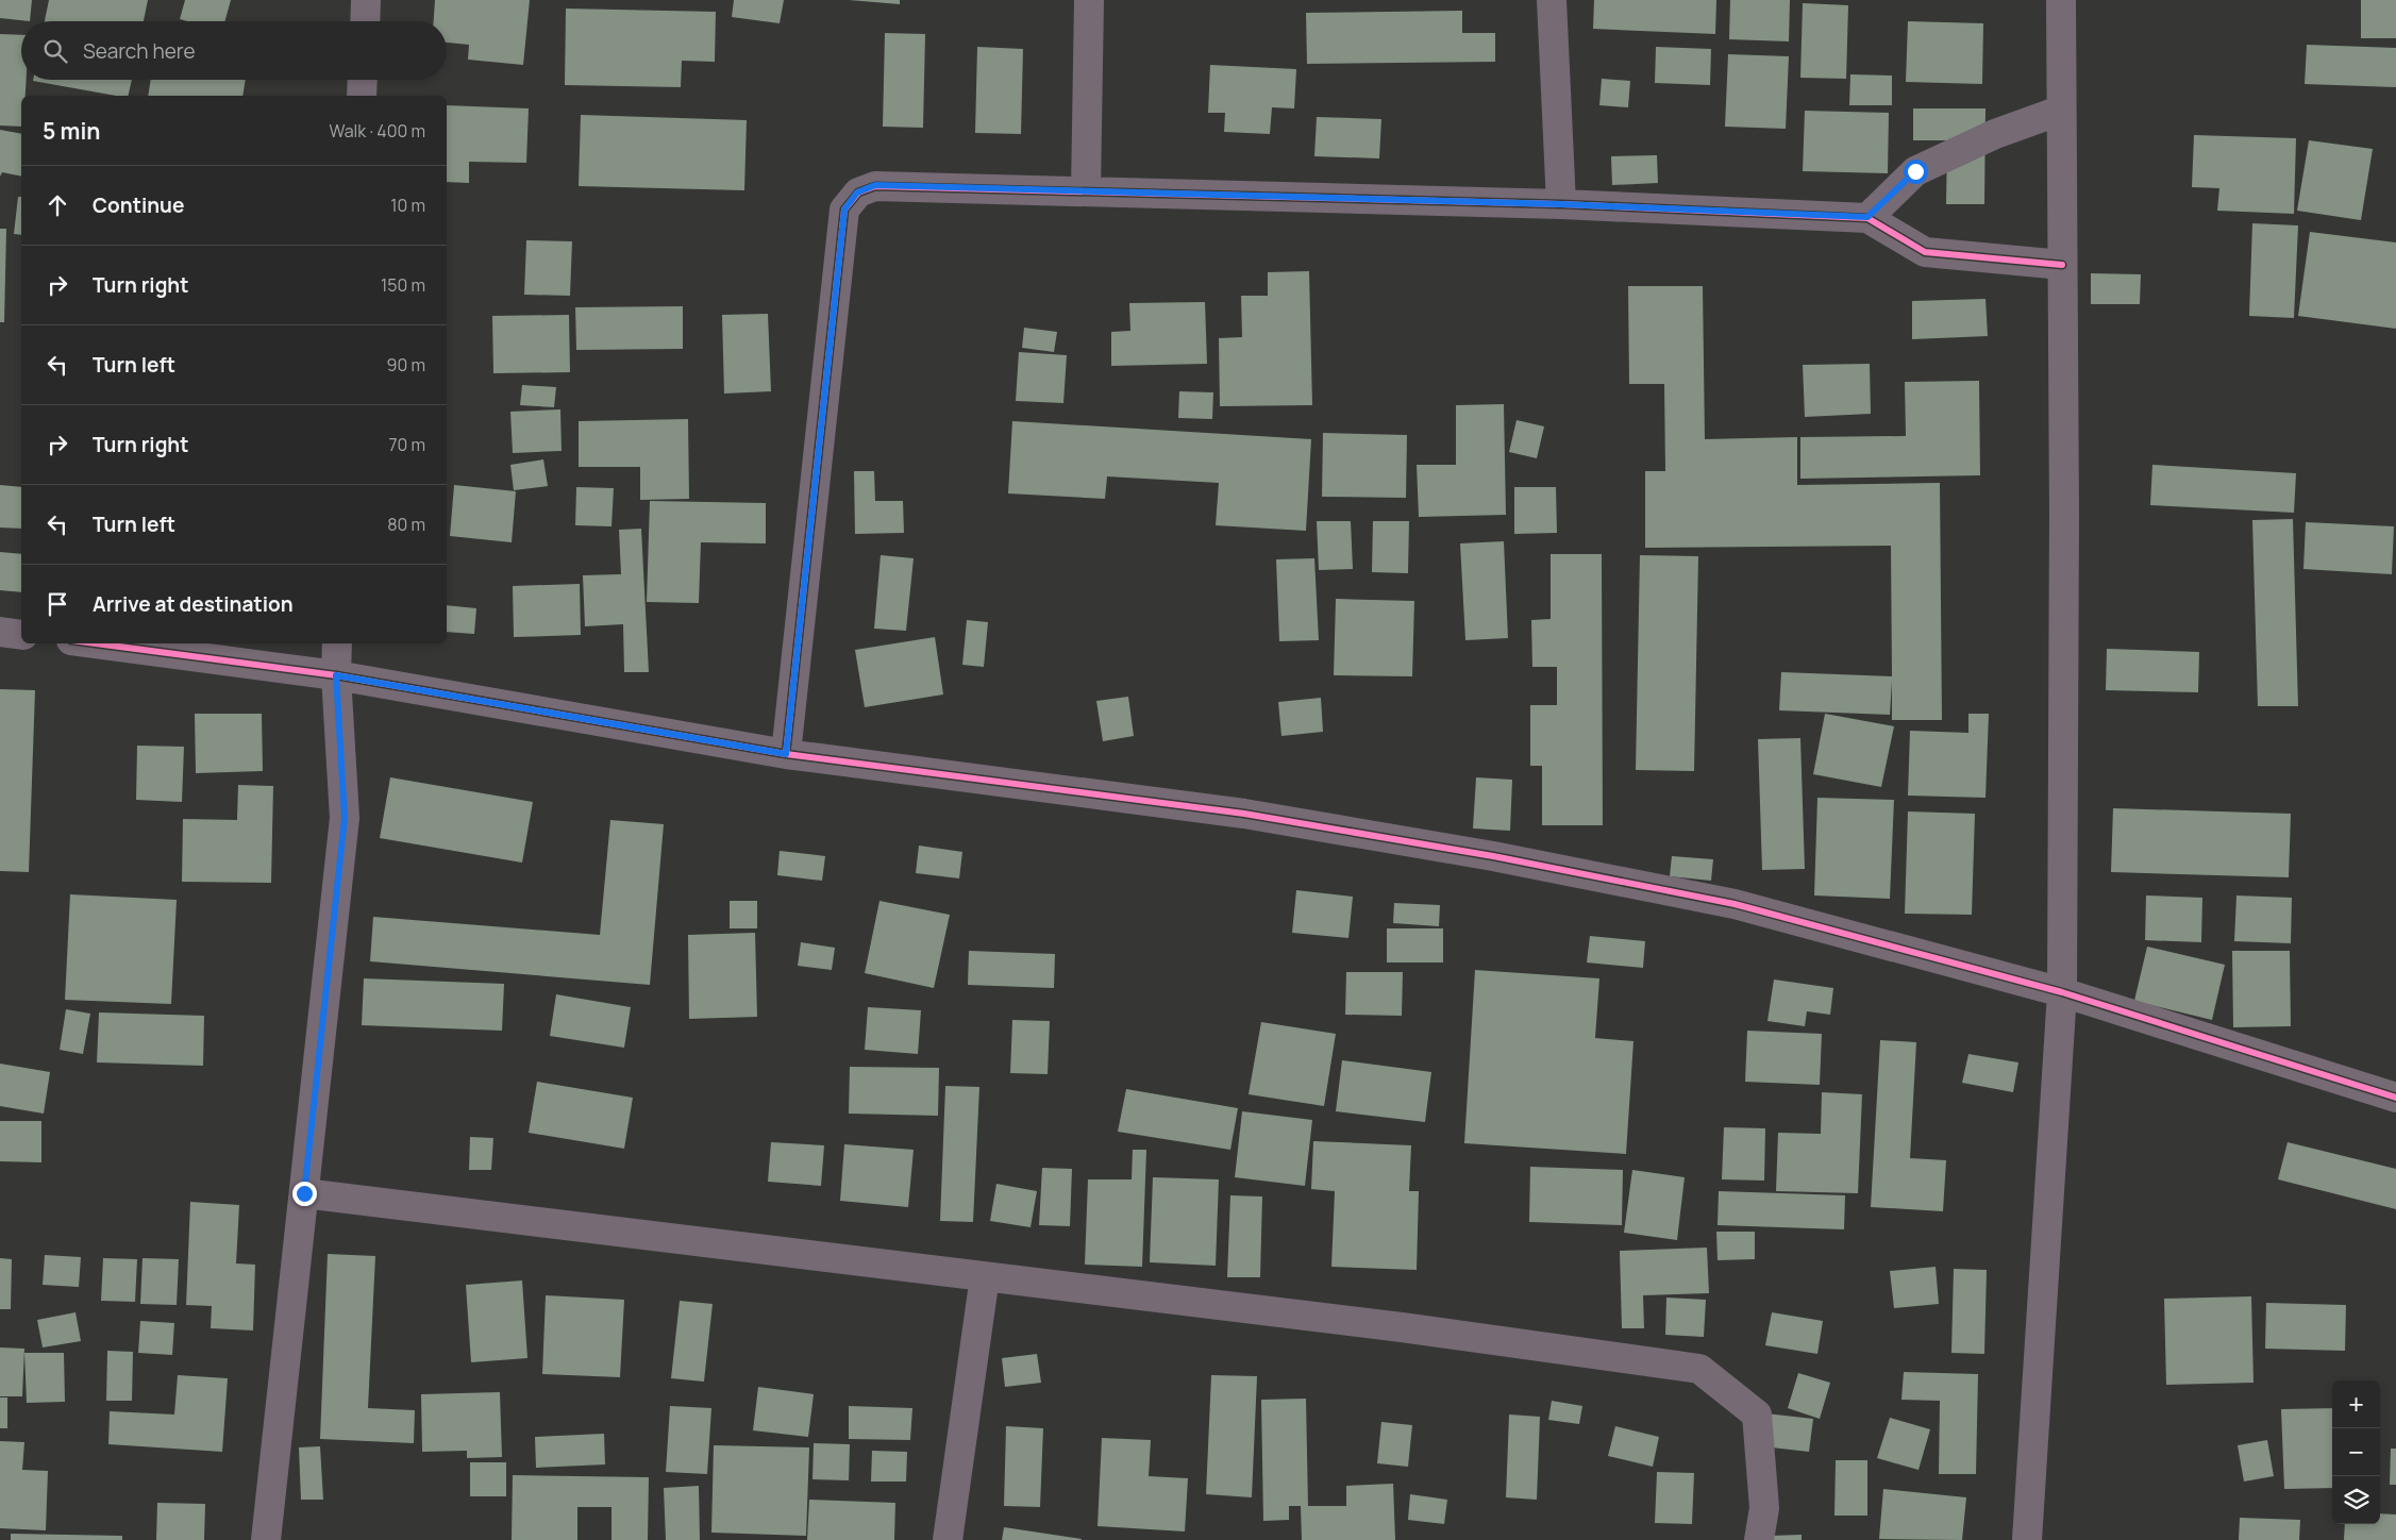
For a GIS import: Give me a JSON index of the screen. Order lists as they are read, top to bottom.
{
  "page": {
    "search": "Search here",
    "heading": ["5 min", "Walk · 400 m"],
    "list": [
      ["Continue", "10 m"],
      ["Turn right", "150 m"],
      ["Turn left", "90 m"],
      ["Turn right", "70 m"],
      ["Turn left", "80 m"],
      "Arrive at destination"
    ],
    "map_buttons": ["+", "−"]
  }
}
